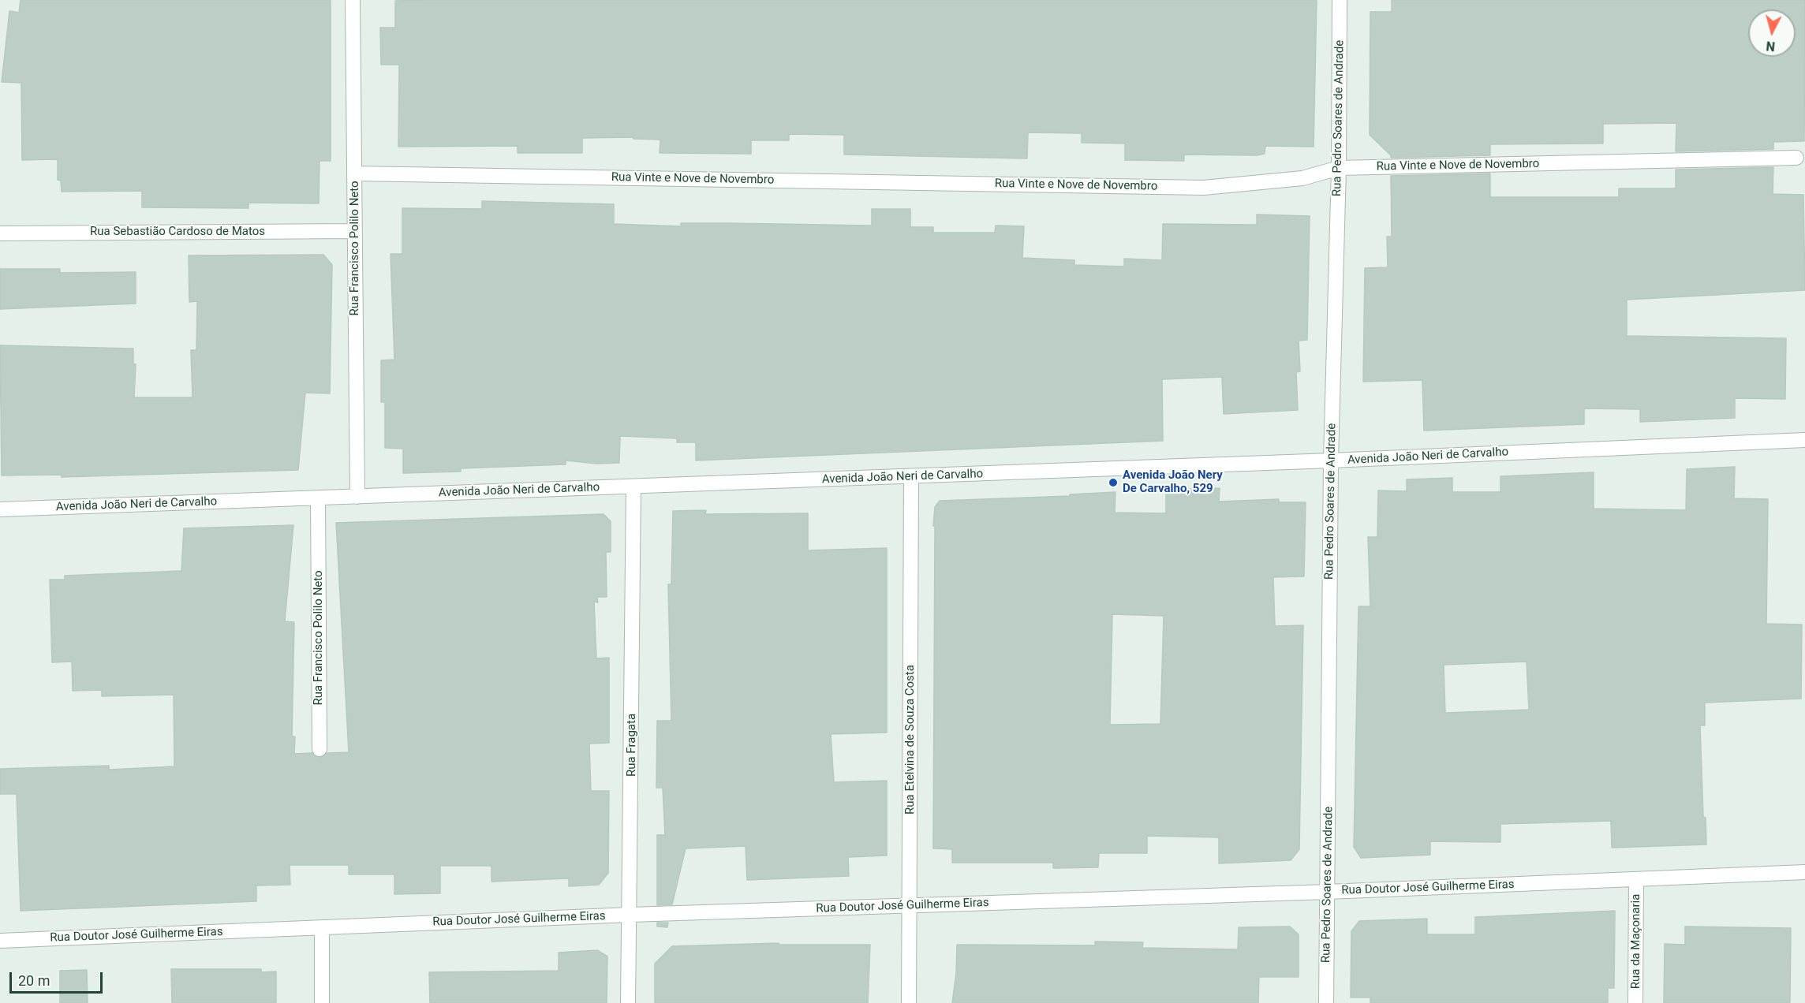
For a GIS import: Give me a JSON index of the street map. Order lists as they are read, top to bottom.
{
  "streets": {
    "street": [
      "Rua Pedro Soares de Andrade",
      "Rua Vinte e Nove de Novembro",
      "Rua Sebastião Cardoso de Matos",
      "Rua Francisco Polilo Neto",
      "Avenida João Neri de Carvalho",
      "Rua Etelvina de Souza Costa",
      "Rua Fragata",
      "Rua Doutor José Guilherme Eiras",
      "Rua da Maçonaria"
    ]
  },
  "crossings": [
    ["Rua Pedro Soares de Andrade", "Rua Vinte e Nove de Novembro"],
    ["Rua Pedro Soares de Andrade", "Avenida João Neri de Carvalho"],
    ["Rua Pedro Soares de Andrade", "Rua Doutor José Guilherme Eiras"],
    ["Rua Vinte e Nove de Novembro", "Rua Francisco Polilo Neto"],
    ["Rua Sebastião Cardoso de Matos", "Rua Francisco Polilo Neto"],
    ["Rua Francisco Polilo Neto", "Avenida João Neri de Carvalho"],
    ["Avenida João Neri de Carvalho", "Rua Etelvina de Souza Costa"],
    ["Avenida João Neri de Carvalho", "Rua Fragata"],
    ["Rua Etelvina de Souza Costa", "Rua Doutor José Guilherme Eiras"],
    ["Rua Fragata", "Rua Doutor José Guilherme Eiras"],
    ["Rua Doutor José Guilherme Eiras", "Rua da Maçonaria"]
  ],
  "places": ["Avenida João Nery De Carvalho, 529"],
  "scale_bar": "20 m",
  "north": "bottom"
}
